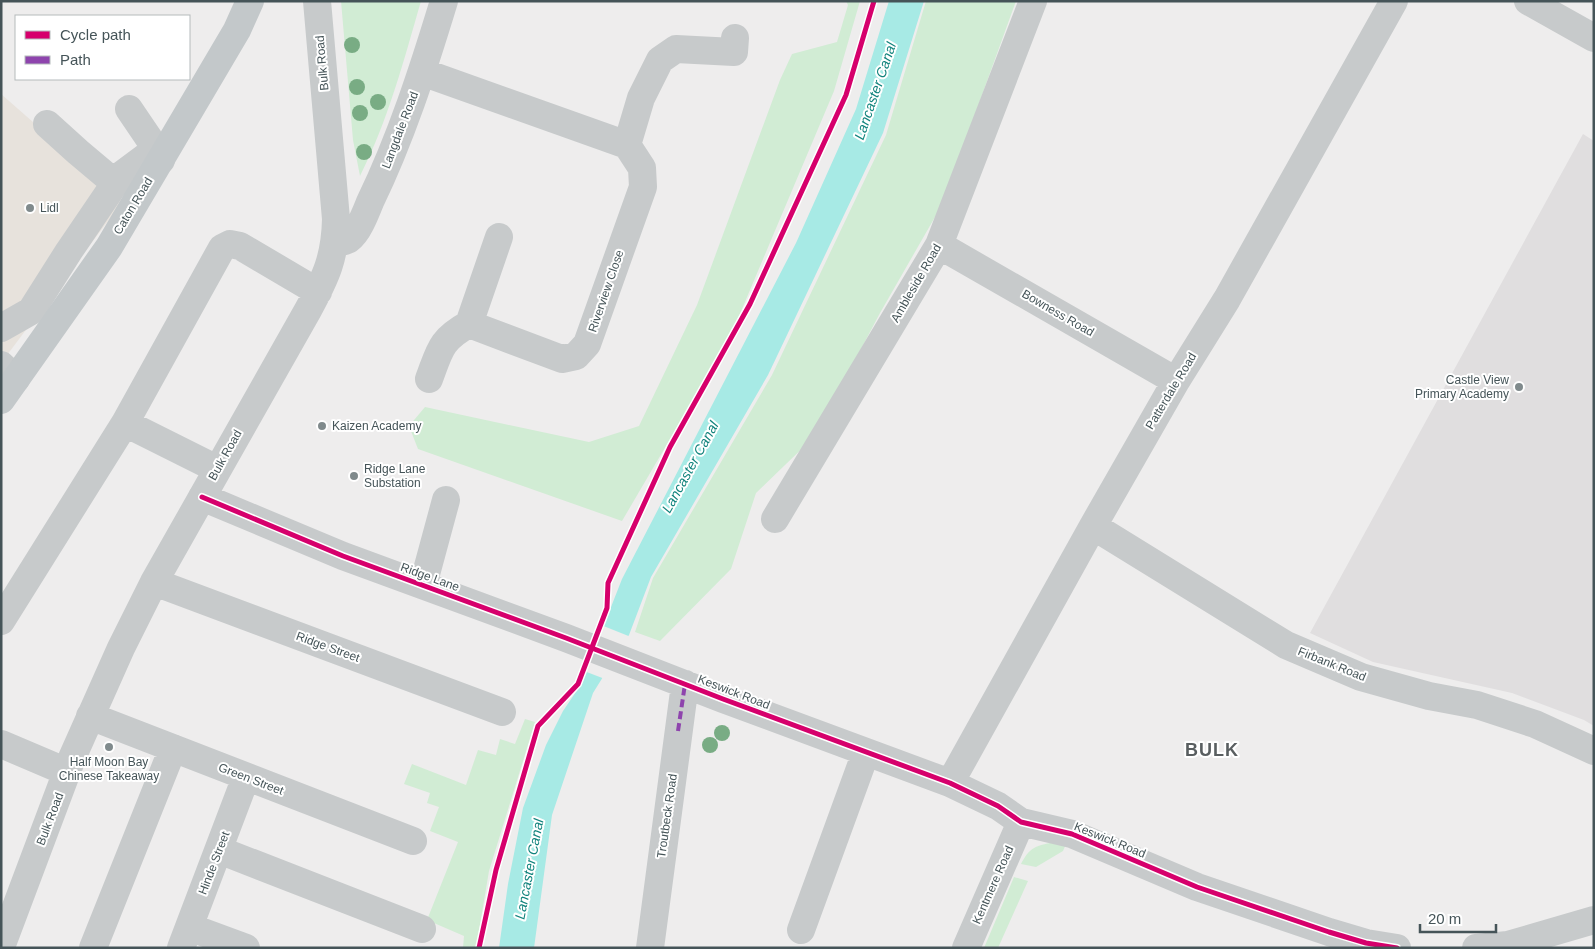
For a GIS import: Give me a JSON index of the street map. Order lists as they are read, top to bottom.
{
  "streets": {
    "main road": ["Caton Road"],
    "street": [
      "Bulk Road",
      "Langdale Road",
      "Ambleside Road",
      "Riverview Close",
      "Bowness Road",
      "Patterdale Road",
      "Ridge Lane",
      "Ridge Street",
      "Firbank Road",
      "Keswick Road",
      "Green Street",
      "Troutbeck Road",
      "Hinde Street",
      "Kentmere Road"
    ]
  },
  "crossings": [
    ["Bulk Road", "Langdale Road"],
    ["Bulk Road", "Ridge Lane"],
    ["Bulk Road", "Ridge Street"],
    ["Bulk Road", "Green Street"],
    ["Ambleside Road", "Bowness Road"],
    ["Bowness Road", "Patterdale Road"],
    ["Patterdale Road", "Firbank Road"],
    ["Patterdale Road", "Keswick Road"],
    ["Ridge Lane", "Keswick Road"],
    ["Keswick Road", "Troutbeck Road"],
    ["Keswick Road", "Kentmere Road"],
    ["Green Street", "Hinde Street"]
  ],
  "districts": ["BULK"],
  "water": ["Lancaster Canal"],
  "places": [
    "Lidl",
    "Castle View Primary Academy",
    "Kaizen Academy",
    "Ridge Lane Substation",
    "Half Moon Bay Chinese Takeaway"
  ],
  "legend": ["Cycle path", "Path"],
  "scale_bar": "20 m"
}
